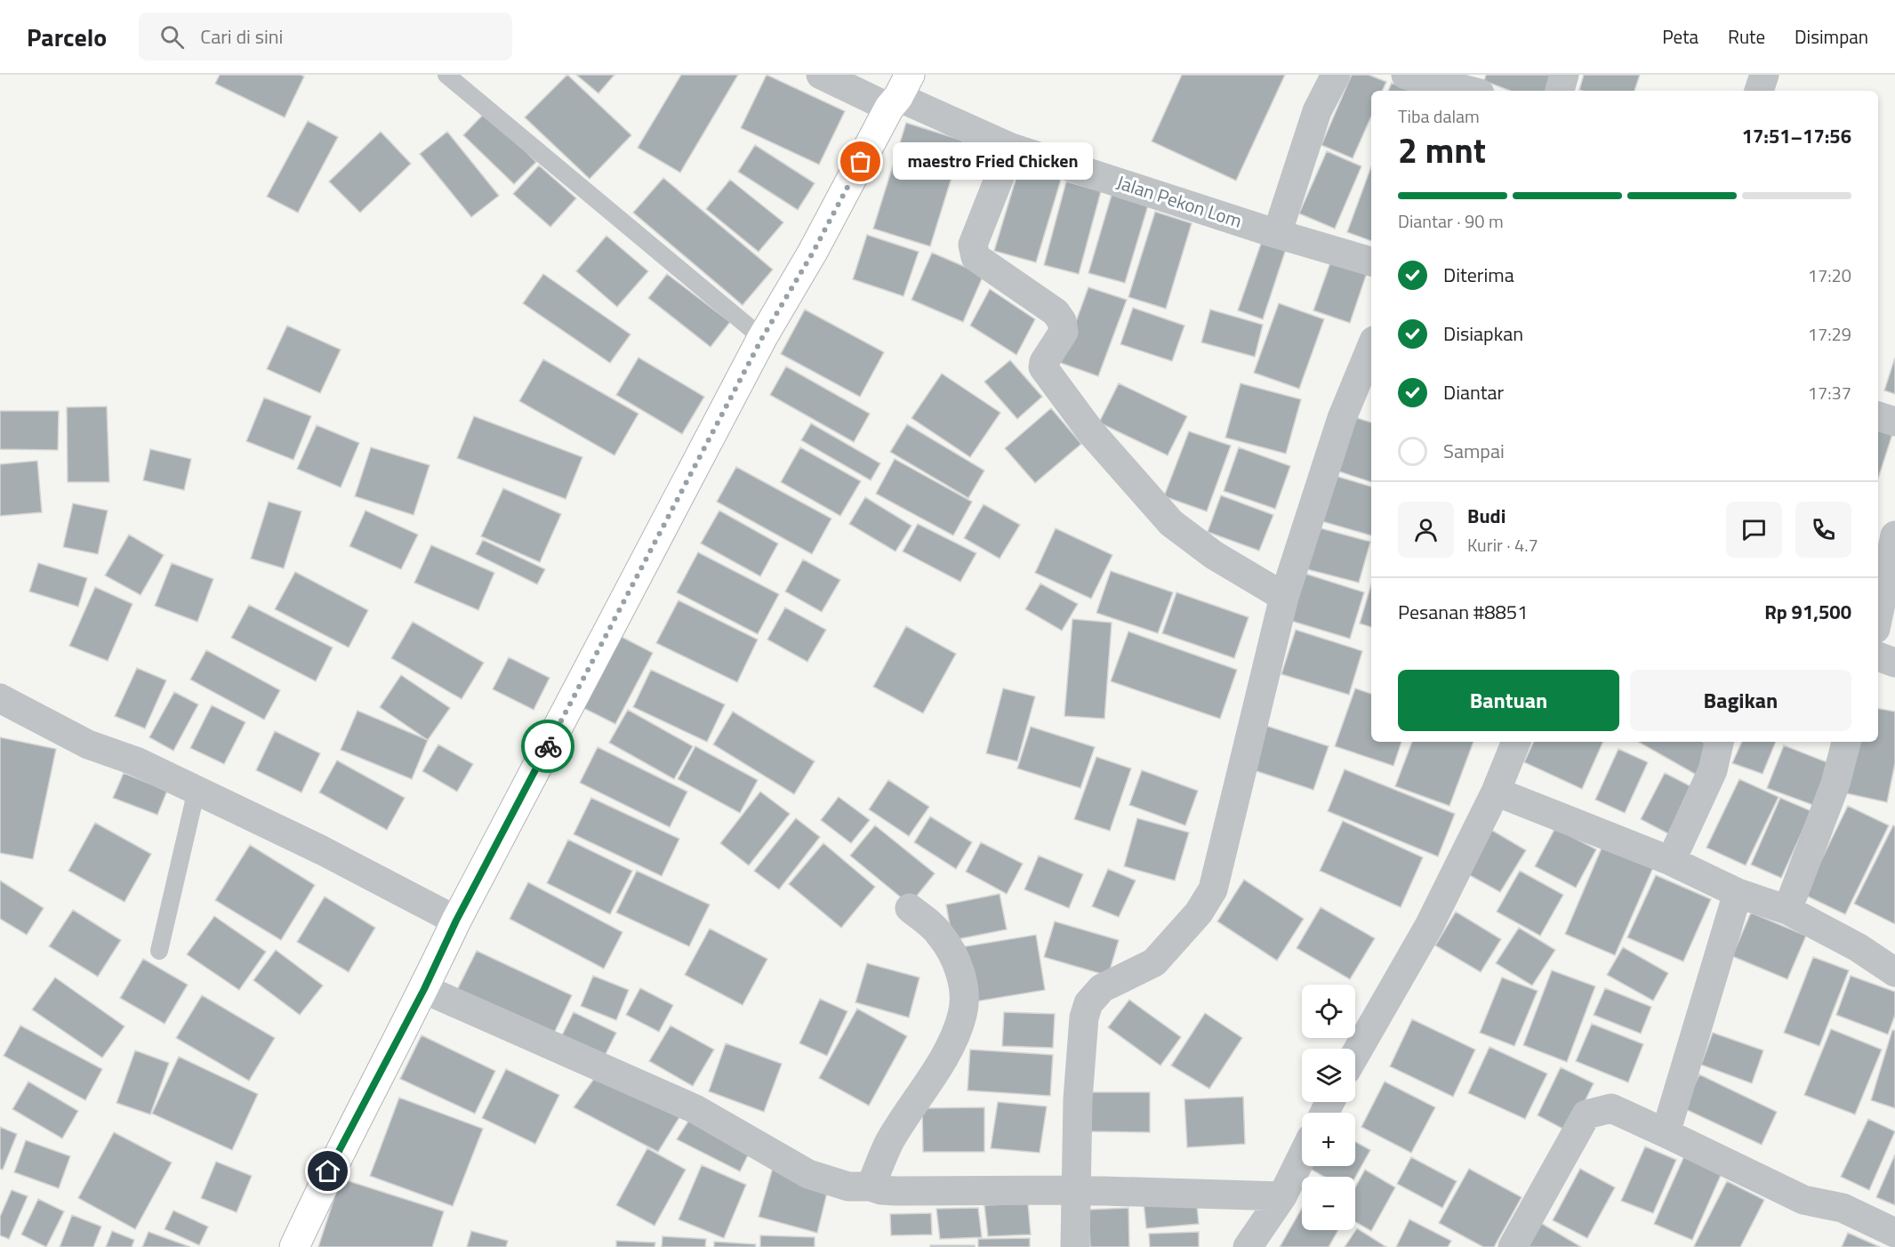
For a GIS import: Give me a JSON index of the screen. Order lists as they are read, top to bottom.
{
  "streets": {
    "street": ["Jalan Pekon Lom"]
  },
  "places": ["maestro Fried Chicken"],
  "page": {
    "header": "Parcelo",
    "search": "Cari di sini",
    "nav": ["Peta", "Rute", "Disimpan"],
    "heading": ["2 mnt", "Tiba dalam", "17:51–17:56"],
    "panel": [
      "Budi",
      "Kurir · 4.7",
      "Pesanan #8851",
      "Rp 91,500"
    ],
    "bubble": "maestro Fried Chicken",
    "bar": "Diantar · 90 m",
    "list": [
      ["Diterima", "17:20"],
      ["Disiapkan", "17:29"],
      ["Diantar", "17:37"],
      "Sampai"
    ],
    "buttons": ["Bantuan", "Bagikan"],
    "map_buttons": ["+", "−"]
  }
}
